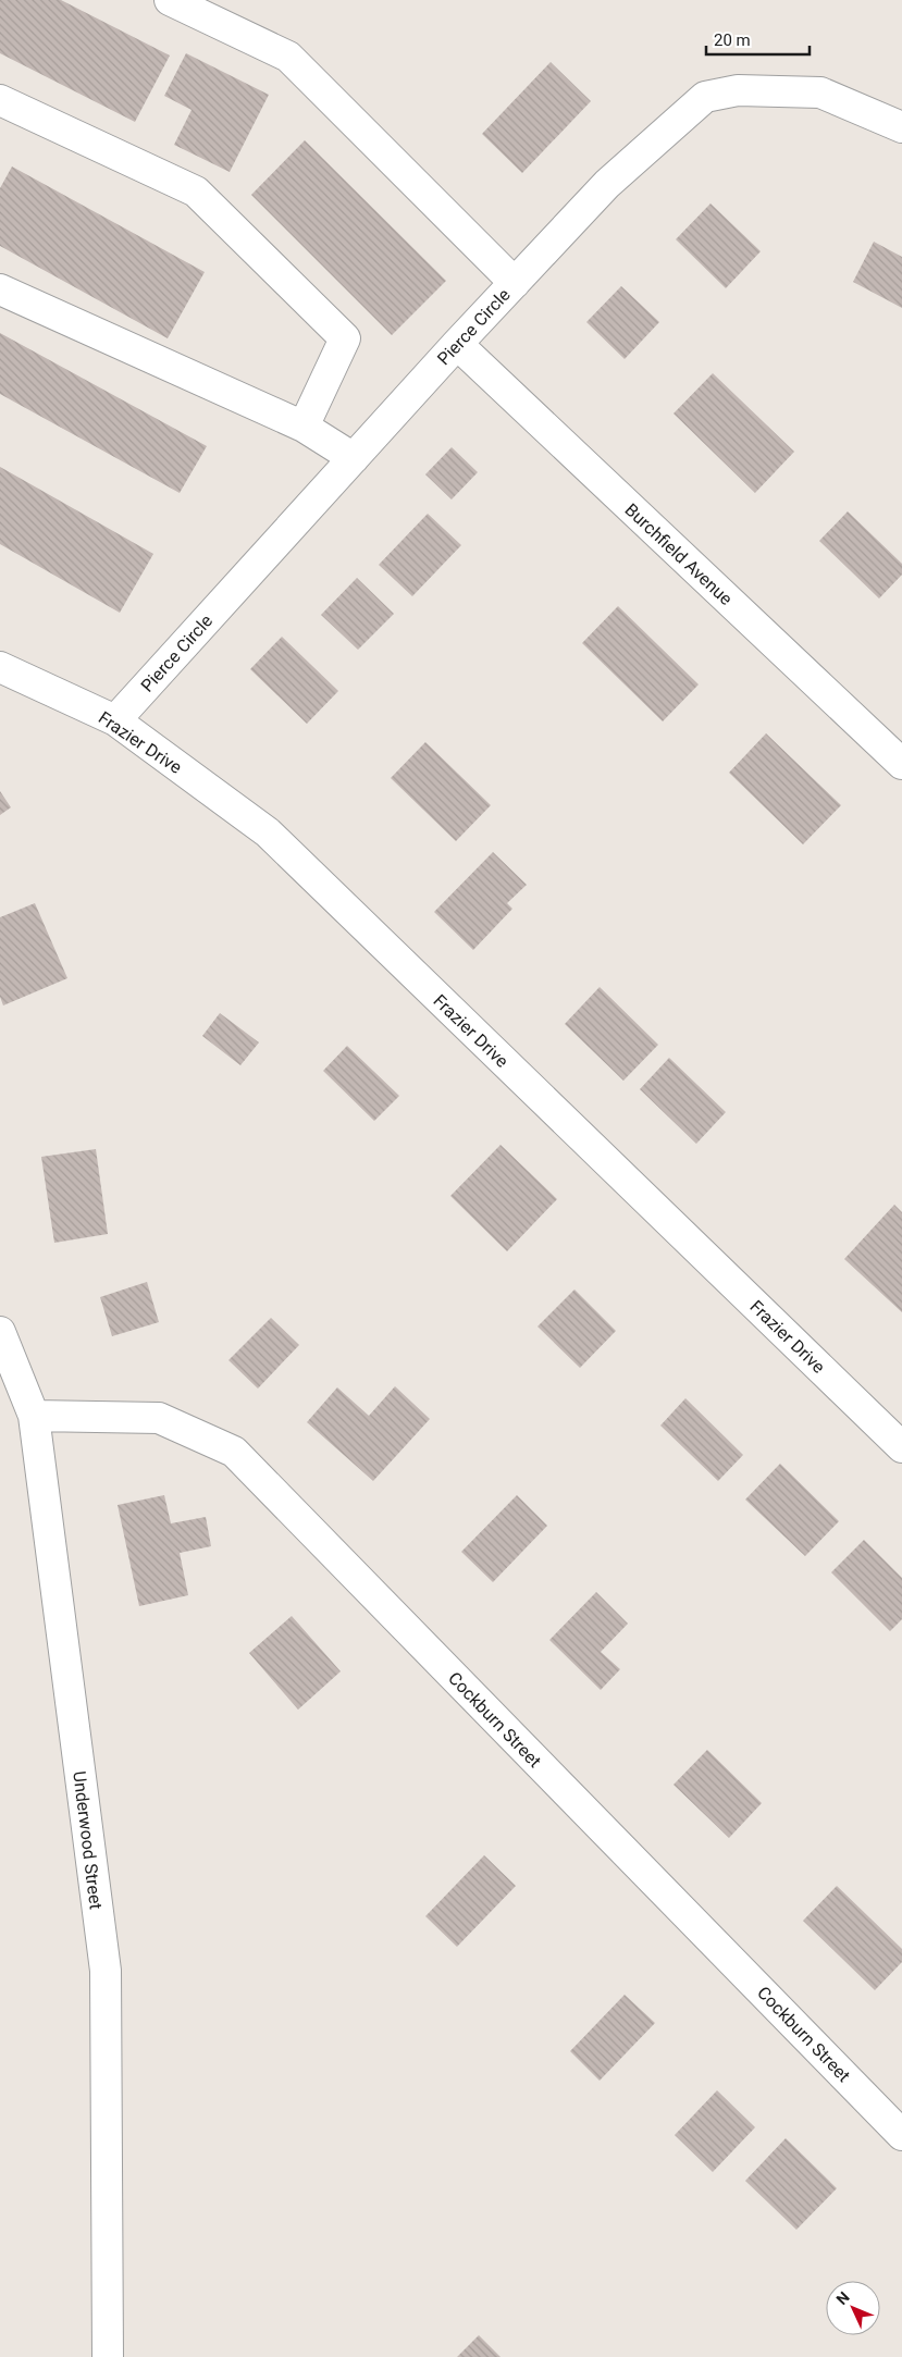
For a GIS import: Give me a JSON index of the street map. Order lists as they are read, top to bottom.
{
  "streets": {
    "street": [
      "Pierce Circle",
      "Burchfield Avenue",
      "Frazier Drive",
      "Cockburn Street",
      "Underwood Street"
    ]
  },
  "crossings": [
    ["Pierce Circle", "Burchfield Avenue"],
    ["Pierce Circle", "Frazier Drive"],
    ["Cockburn Street", "Underwood Street"]
  ],
  "scale_bar": "20 m",
  "north": "top left"
}
